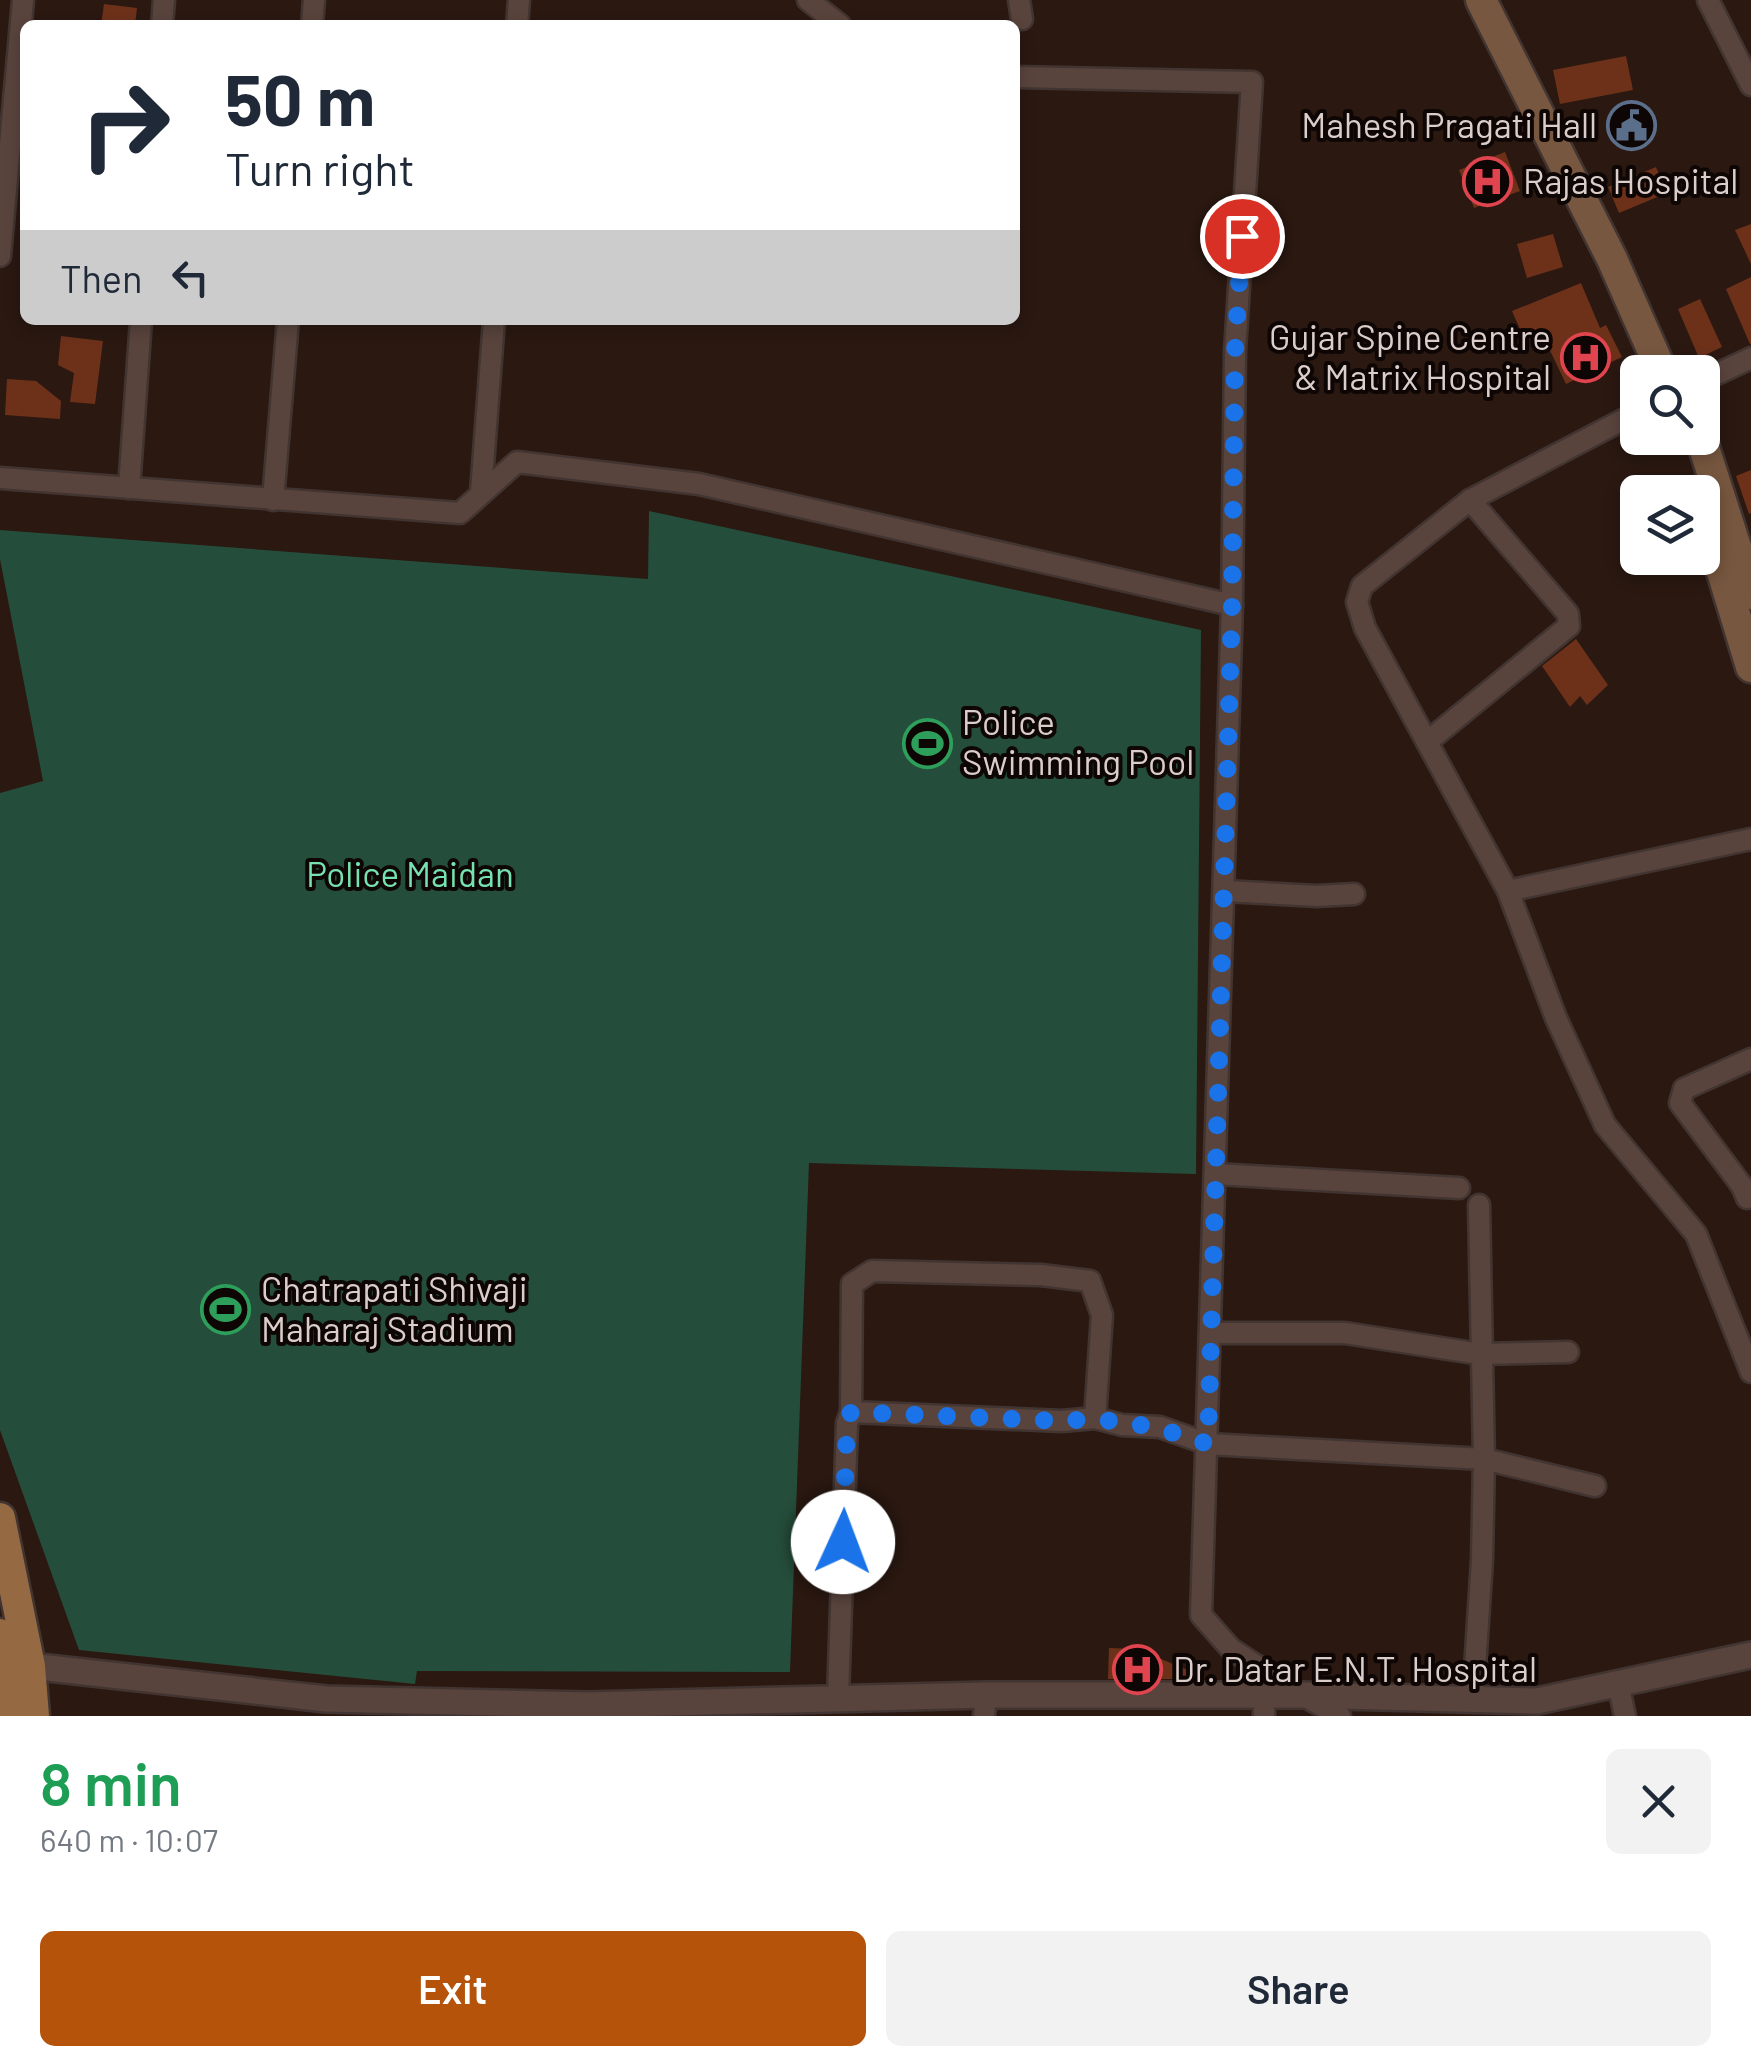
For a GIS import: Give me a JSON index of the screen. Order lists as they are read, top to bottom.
{
  "parks": ["Police Maidan"],
  "places": {
    "public building": ["Mahesh Pragati Hall"],
    "hospital": ["Rajas Hospital", "Gujar Spine Centre & Matrix Hospital", "Dr. Datar E.N.T. Hospital"],
    "sports": ["Police Swimming Pool", "Chatrapati Shivaji Maharaj Stadium"]
  },
  "page": {
    "turn": ["50 m", "Turn right"],
    "then": "Then",
    "heading": ["8 min", "640 m · 10:07"],
    "buttons": ["Exit", "Share"]
  }
}
